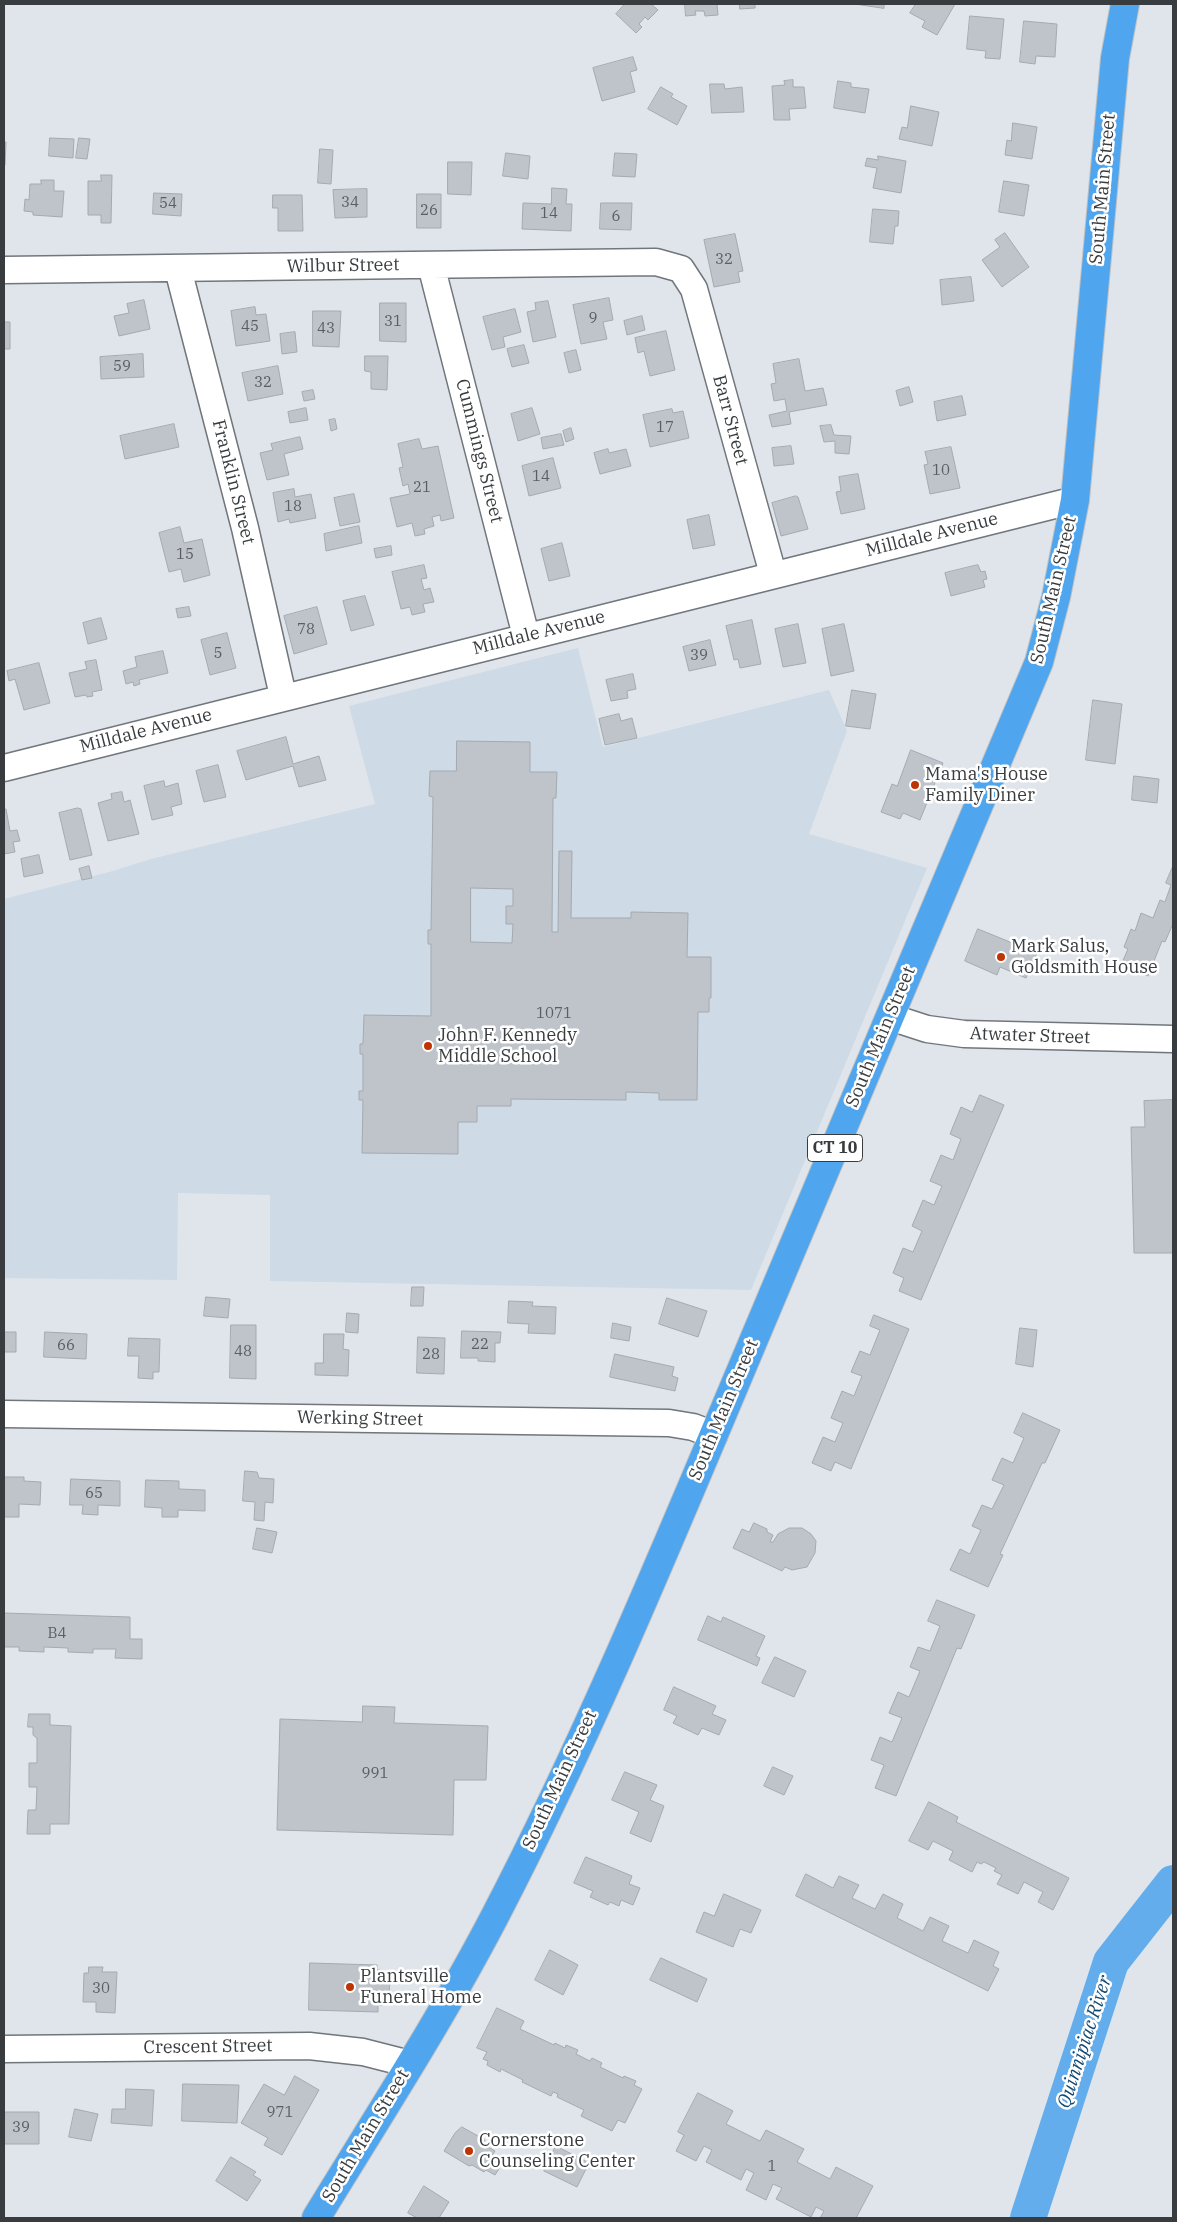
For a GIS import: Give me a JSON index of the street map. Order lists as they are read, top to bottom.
{
  "streets": {
    "highway": ["South Main Street", "CT 10"],
    "street": [
      "Wilbur Street",
      "Barr Street",
      "Cummings Street",
      "Franklin Street",
      "Milldale Avenue",
      "Atwater Street",
      "Werking Street",
      "Crescent Street"
    ]
  },
  "crossings": [
    ["South Main Street", "Milldale Avenue"],
    ["South Main Street", "Atwater Street"],
    ["South Main Street", "Werking Street"],
    ["South Main Street", "Crescent Street"],
    ["Wilbur Street", "Barr Street"],
    ["Wilbur Street", "Cummings Street"],
    ["Wilbur Street", "Franklin Street"],
    ["Barr Street", "Milldale Avenue"],
    ["Cummings Street", "Milldale Avenue"],
    ["Franklin Street", "Milldale Avenue"]
  ],
  "water": ["Quinnipiac River"],
  "places": [
    "Mama's House Family Diner",
    "Mark Salus, Goldsmith House",
    "John F. Kennedy Middle School",
    "Plantsville Funeral Home",
    "Cornerstone Counseling Center"
  ],
  "house_numbers": [
    "34",
    "54",
    "26",
    "14",
    "6",
    "32",
    "9",
    "31",
    "45",
    "43",
    "59",
    "32",
    "17",
    "10",
    "14",
    "21",
    "18",
    "15",
    "78",
    "5",
    "39",
    "1071",
    "22",
    "66",
    "48",
    "28",
    "65",
    "B4",
    "991",
    "30",
    "971",
    "39",
    "1"
  ]
}
